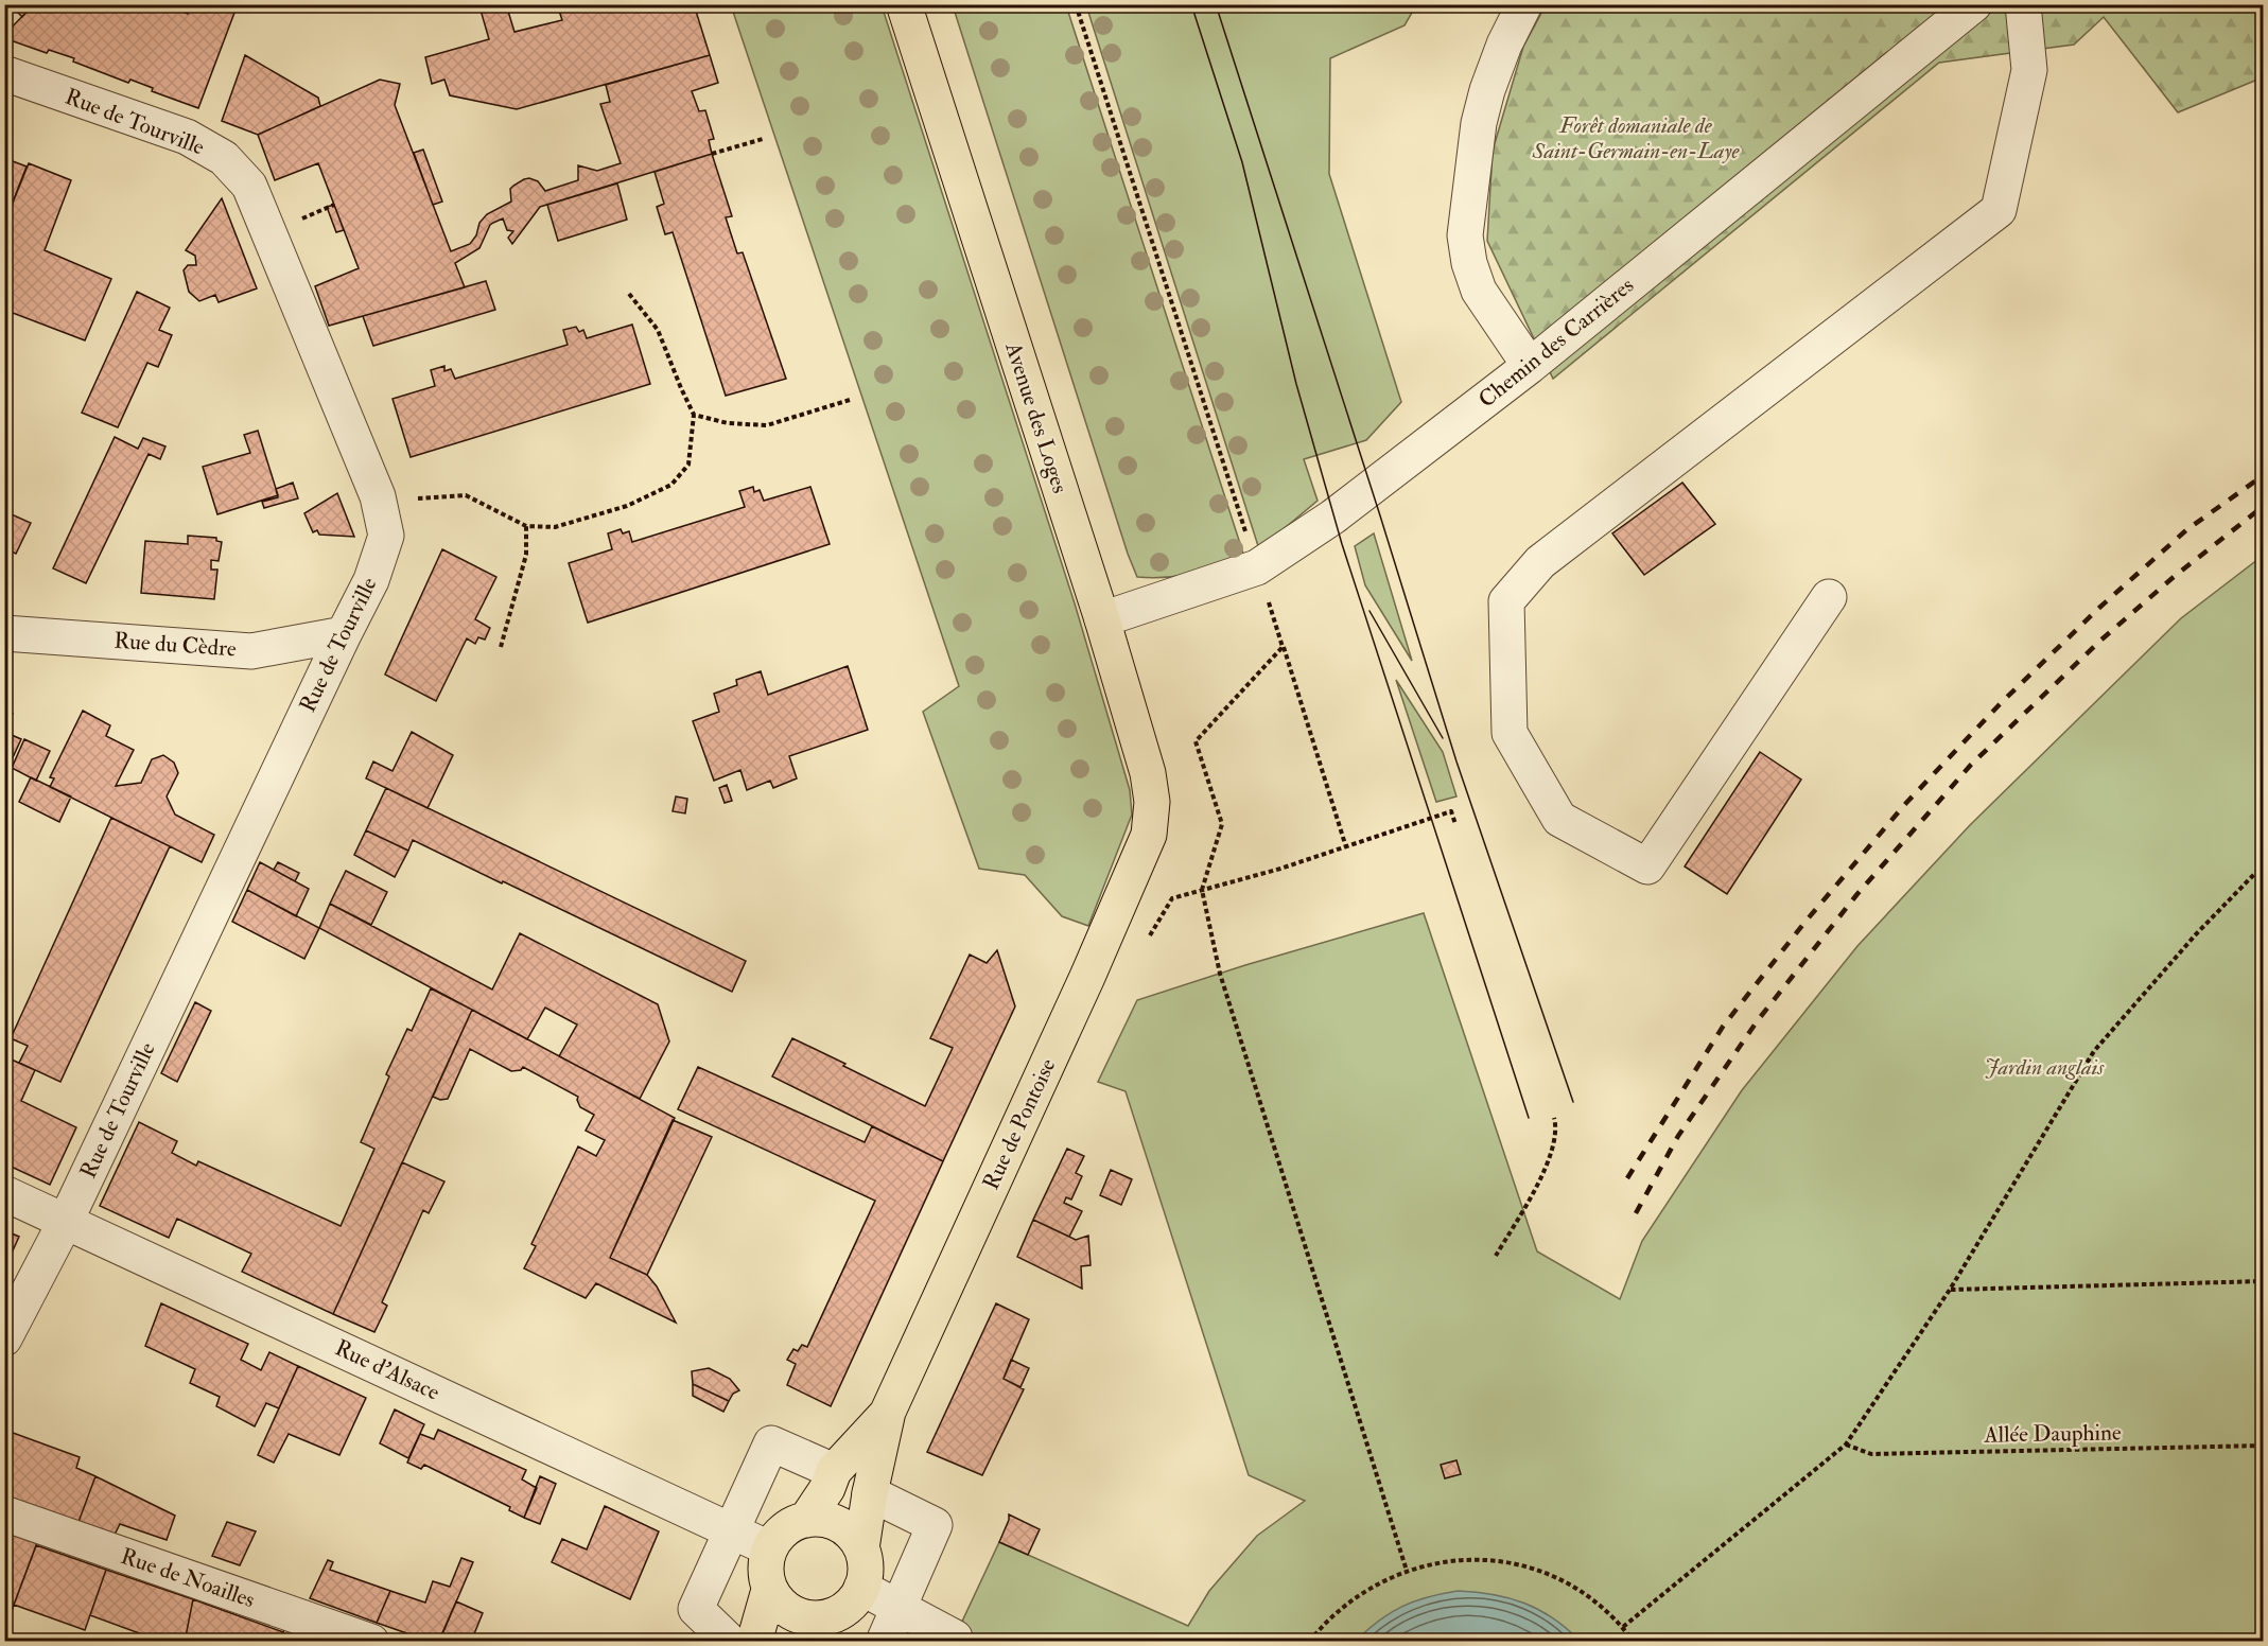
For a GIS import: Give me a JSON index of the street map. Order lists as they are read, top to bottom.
{
  "streets": {
    "main road": ["Avenue des Loges", "Rue de Pontoise"],
    "street": [
      "Rue de Tourville",
      "Chemin des Carrières",
      "Rue du Cèdre",
      "Rue d'Alsace",
      "Rue de Noailles"
    ],
    "path": ["Allée Dauphine"]
  },
  "crossings": [
    ["Rue de Tourville", "Rue du Cèdre"],
    ["Rue de Tourville", "Rue d'Alsace"],
    ["Chemin des Carrières", "Avenue des Loges"],
    ["Avenue des Loges", "Rue de Pontoise"],
    ["Rue de Pontoise", "Rue d'Alsace"]
  ],
  "parks": ["Forêt domaniale de Saint-Germain-en-Laye", "Jardin anglais"]
}
